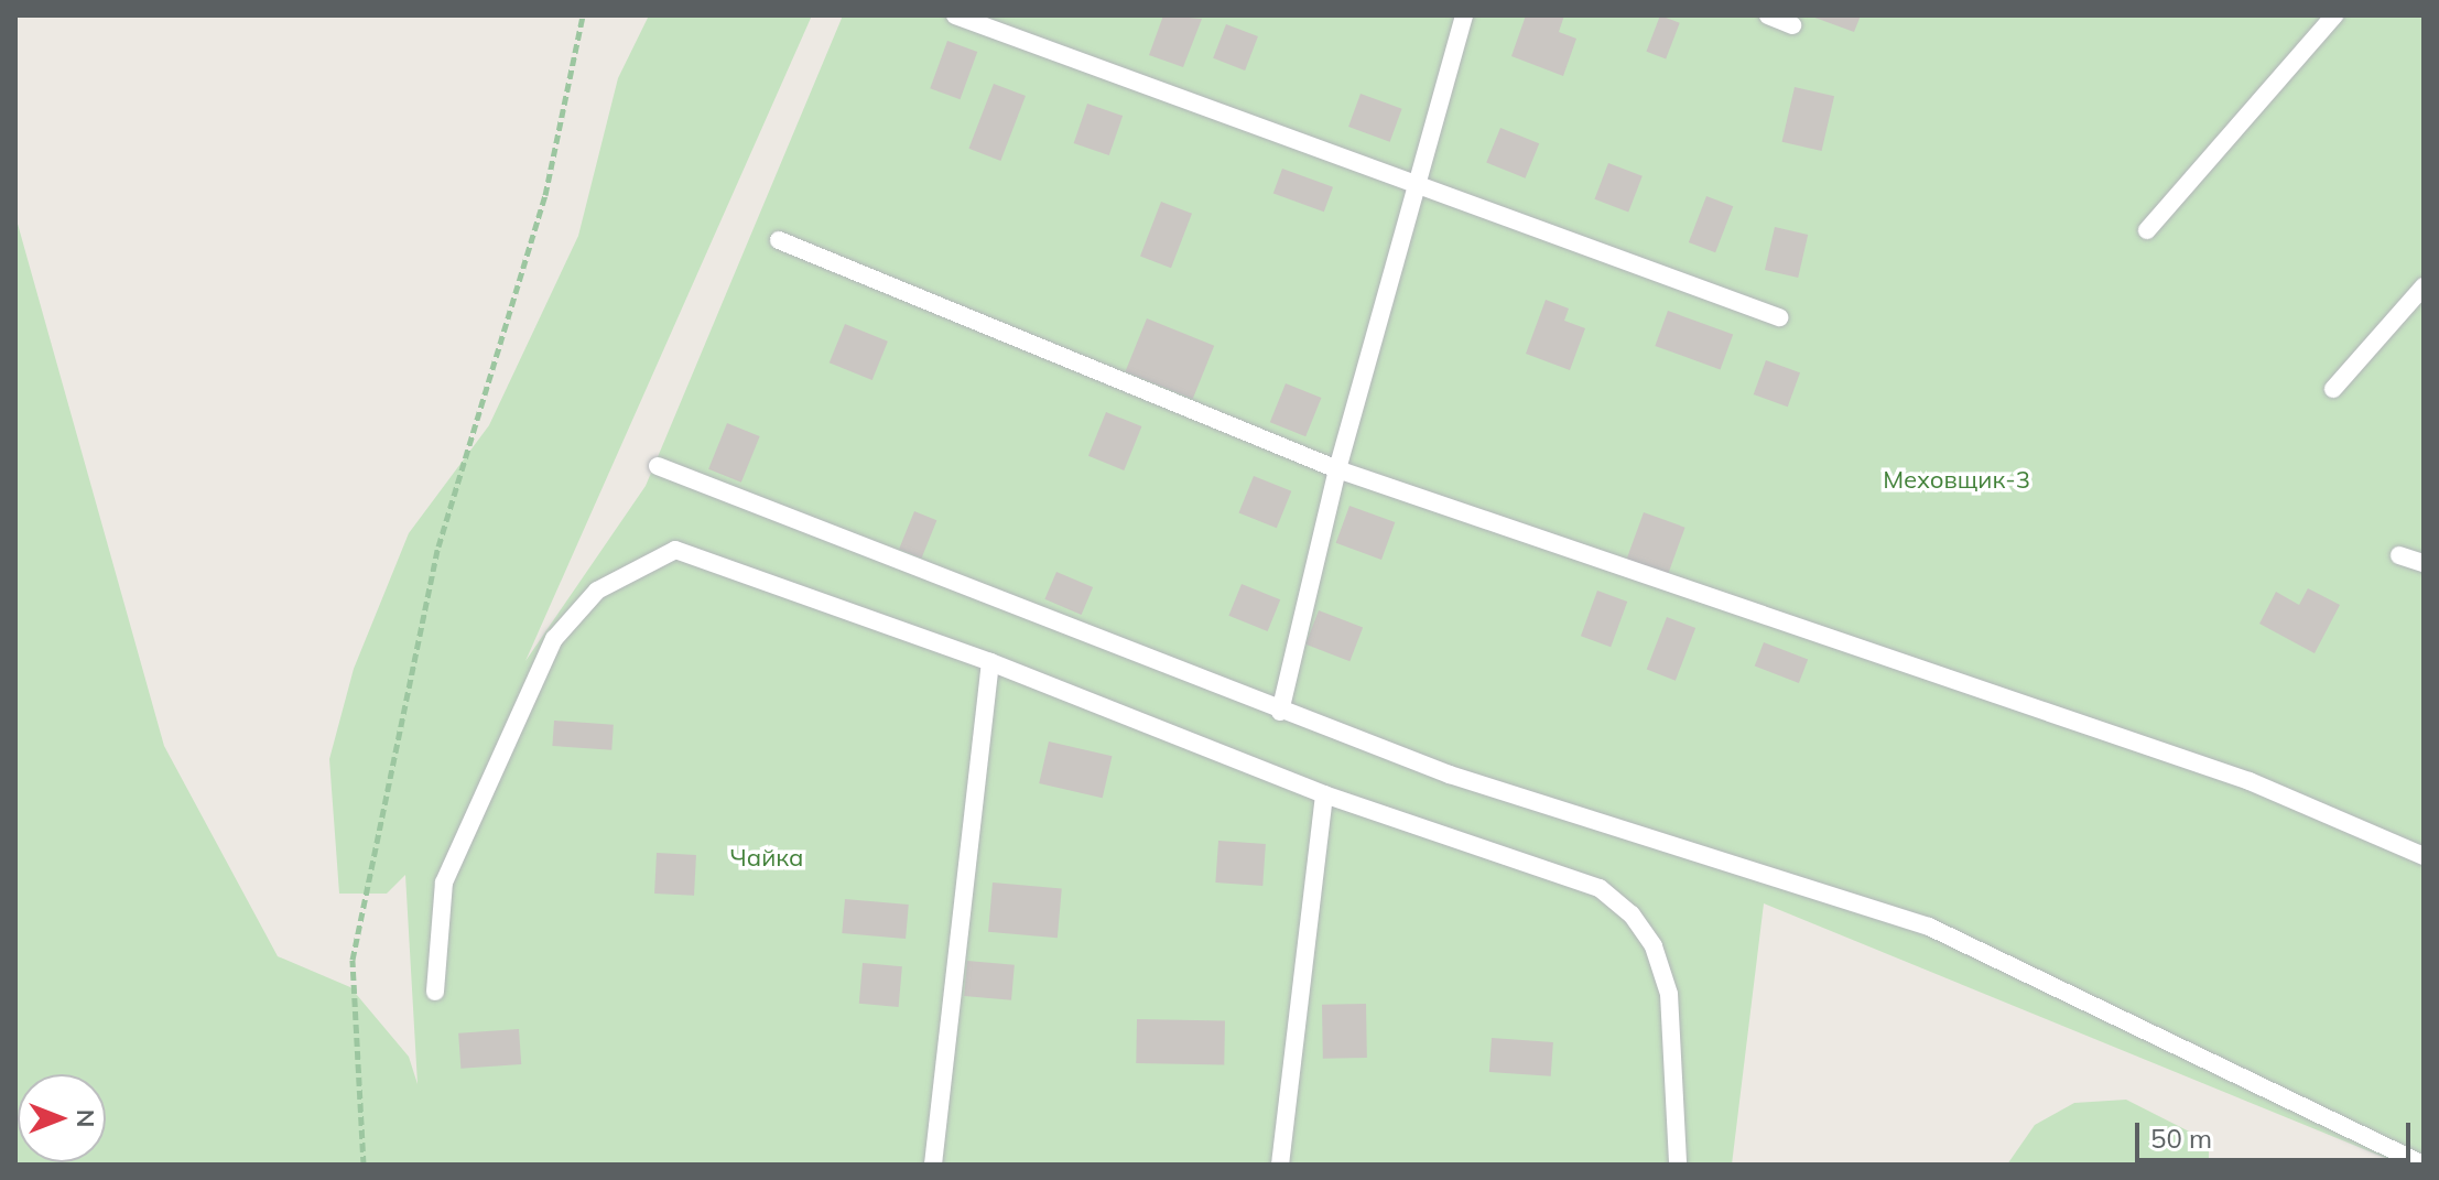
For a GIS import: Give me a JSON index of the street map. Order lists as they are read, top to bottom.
{
  "parks": ["Меховщик-3", "Чайка"],
  "scale_bar": "50 m",
  "north": "right"
}
